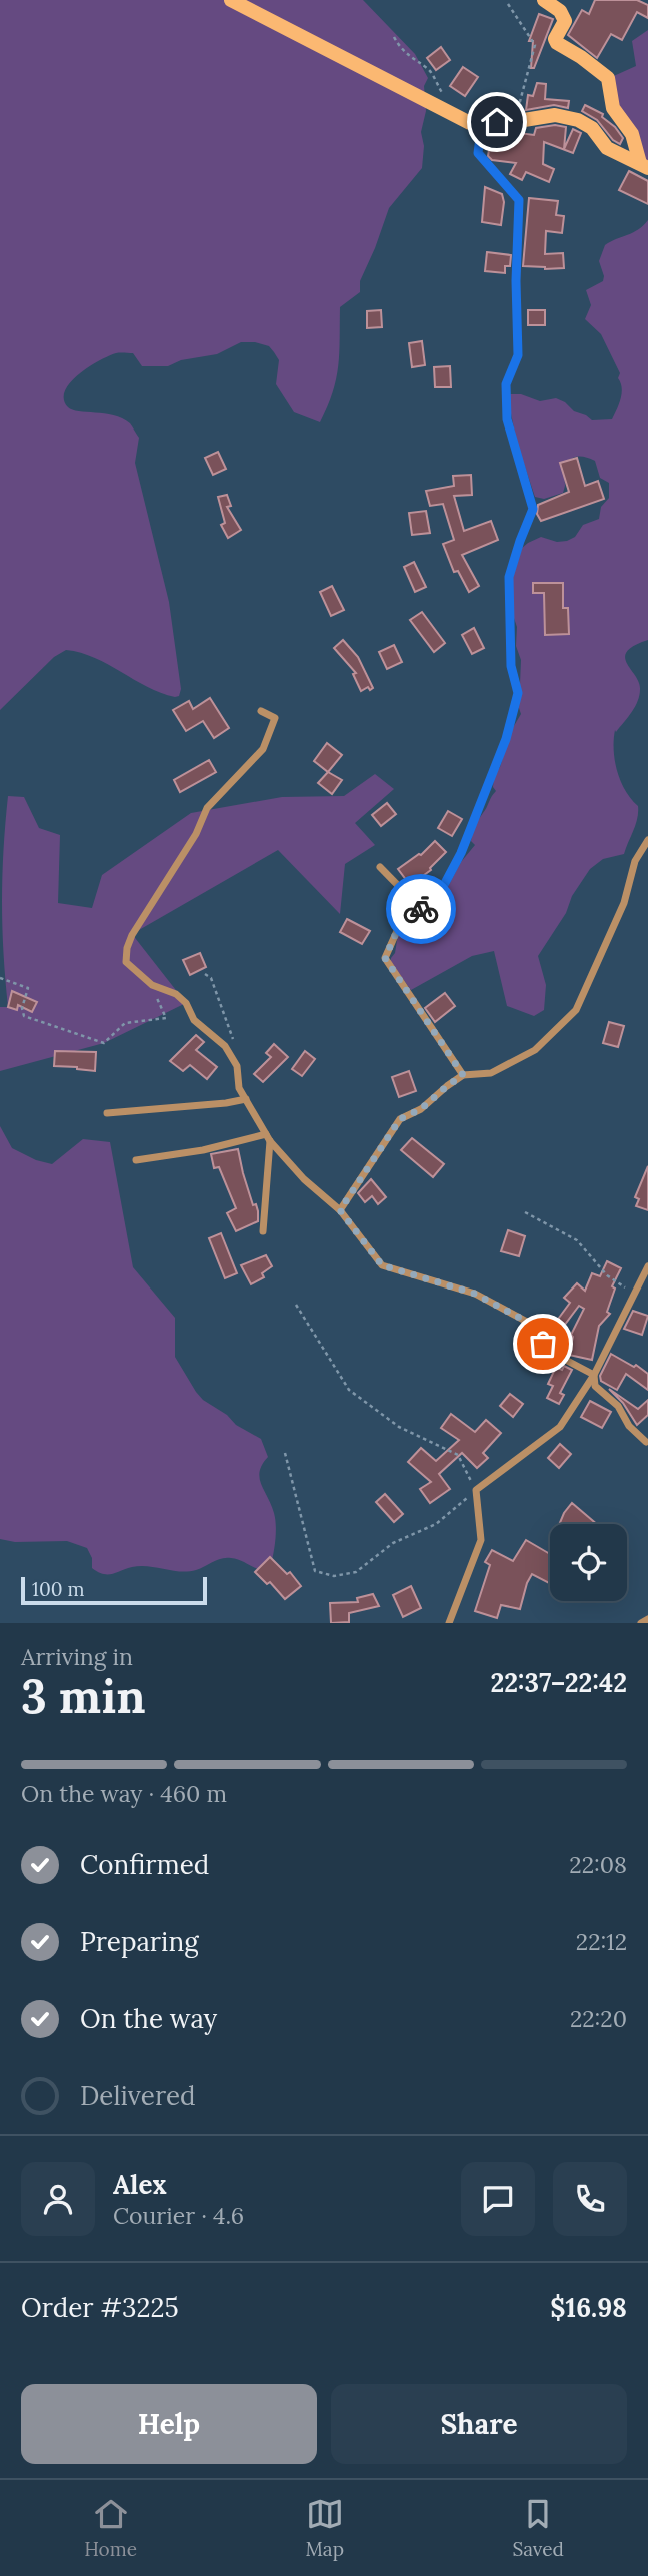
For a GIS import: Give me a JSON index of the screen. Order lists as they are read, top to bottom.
{
  "scale_bar": "100 m",
  "page": {
    "scale": "100 m",
    "heading": ["3 min", "Arriving in", "22:37–22:42"],
    "panel": [
      "Alex",
      "Courier · 4.6",
      "Order #3225",
      "$16.98"
    ],
    "bar": "On the way · 460 m",
    "list": [
      ["Confirmed", "22:08"],
      ["Preparing", "22:12"],
      ["On the way", "22:20"],
      "Delivered"
    ],
    "buttons": ["Help", "Share"],
    "tabs": ["Home", "Map", "Saved"]
  }
}
